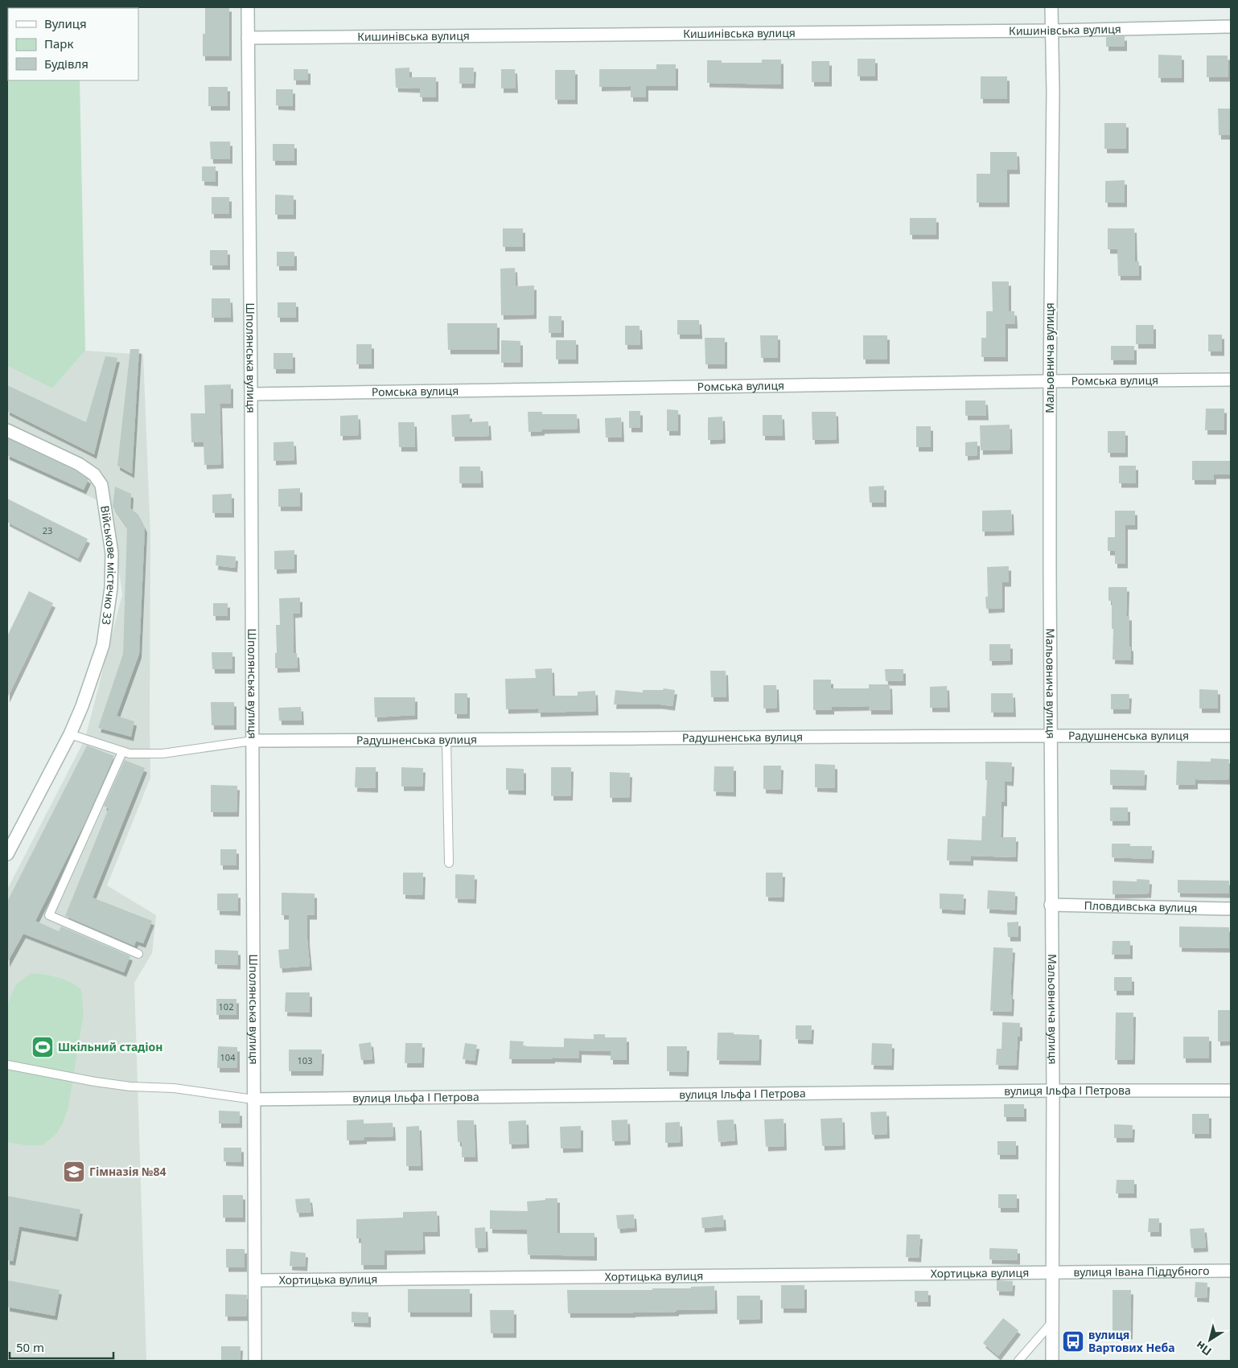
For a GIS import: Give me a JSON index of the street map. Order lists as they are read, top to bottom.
{
  "streets": {
    "street": [
      "Кишинівська вулиця",
      "Мальовнича вулиця",
      "Шполянська вулиця",
      "Ромська вулиця",
      "Військове містечко 33",
      "Радушненська вулиця",
      "Пловдивська вулиця",
      "вулиця Ільфа І Петрова",
      "вулиця Івана Піддубного",
      "Хортицька вулиця"
    ]
  },
  "crossings": [
    ["Кишинівська вулиця", "Мальовнича вулиця"],
    ["Кишинівська вулиця", "Шполянська вулиця"],
    ["Мальовнича вулиця", "Ромська вулиця"],
    ["Мальовнича вулиця", "Радушненська вулиця"],
    ["Мальовнича вулиця", "Пловдивська вулиця"],
    ["Мальовнича вулиця", "вулиця Ільфа І Петрова"],
    ["Мальовнича вулиця", "вулиця Івана Піддубного"],
    ["Мальовнича вулиця", "Хортицька вулиця"],
    ["Шполянська вулиця", "Ромська вулиця"],
    ["Шполянська вулиця", "Радушненська вулиця"],
    ["Шполянська вулиця", "вулиця Ільфа І Петрова"],
    ["Шполянська вулиця", "Хортицька вулиця"],
    ["вулиця Івана Піддубного", "Хортицька вулиця"]
  ],
  "places": {
    "sports": ["Шкільний стадіон"],
    "school or university": ["Гімназія №84"],
    "bus stop": ["вулиця Вартових Неба"]
  },
  "house_numbers": [
    "23",
    "102",
    "104",
    "103"
  ],
  "legend": ["Вулиця", "Парк", "Будівля"],
  "scale_bar": "50 m",
  "north": "bottom left"
}
